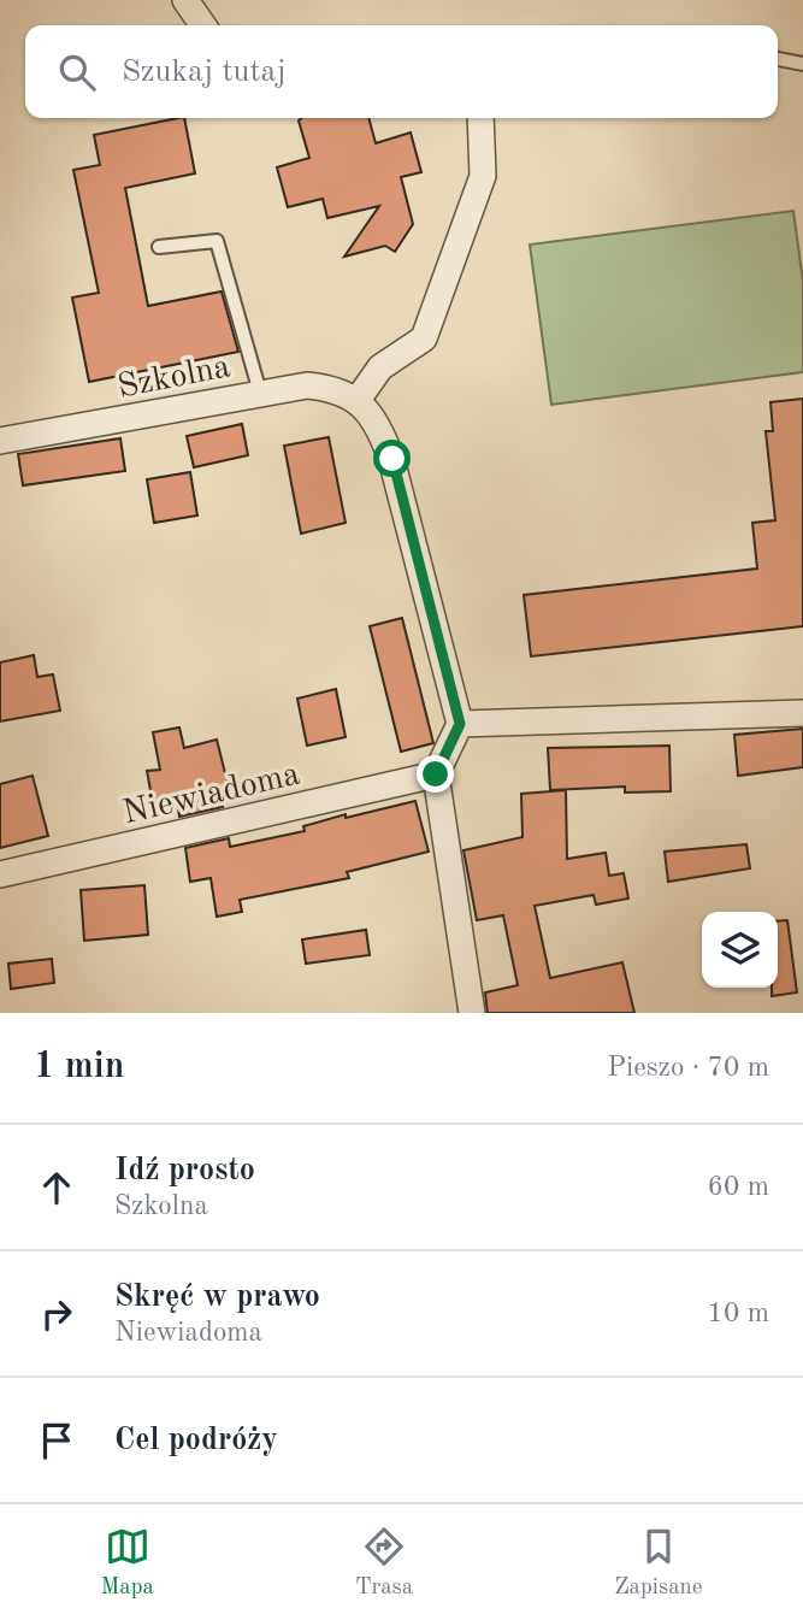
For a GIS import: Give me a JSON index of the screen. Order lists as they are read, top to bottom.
{
  "streets": {
    "street": ["Szkolna", "Niewiadoma"]
  },
  "page": {
    "search": "Szukaj tutaj",
    "heading": ["1 min", "Pieszo · 70 m"],
    "list": [
      ["Idź prosto", "Szkolna", "60 m"],
      ["Skręć w prawo", "Niewiadoma", "10 m"],
      "Cel podróży"
    ],
    "nav": ["Mapa", "Trasa", "Zapisane"]
  }
}
